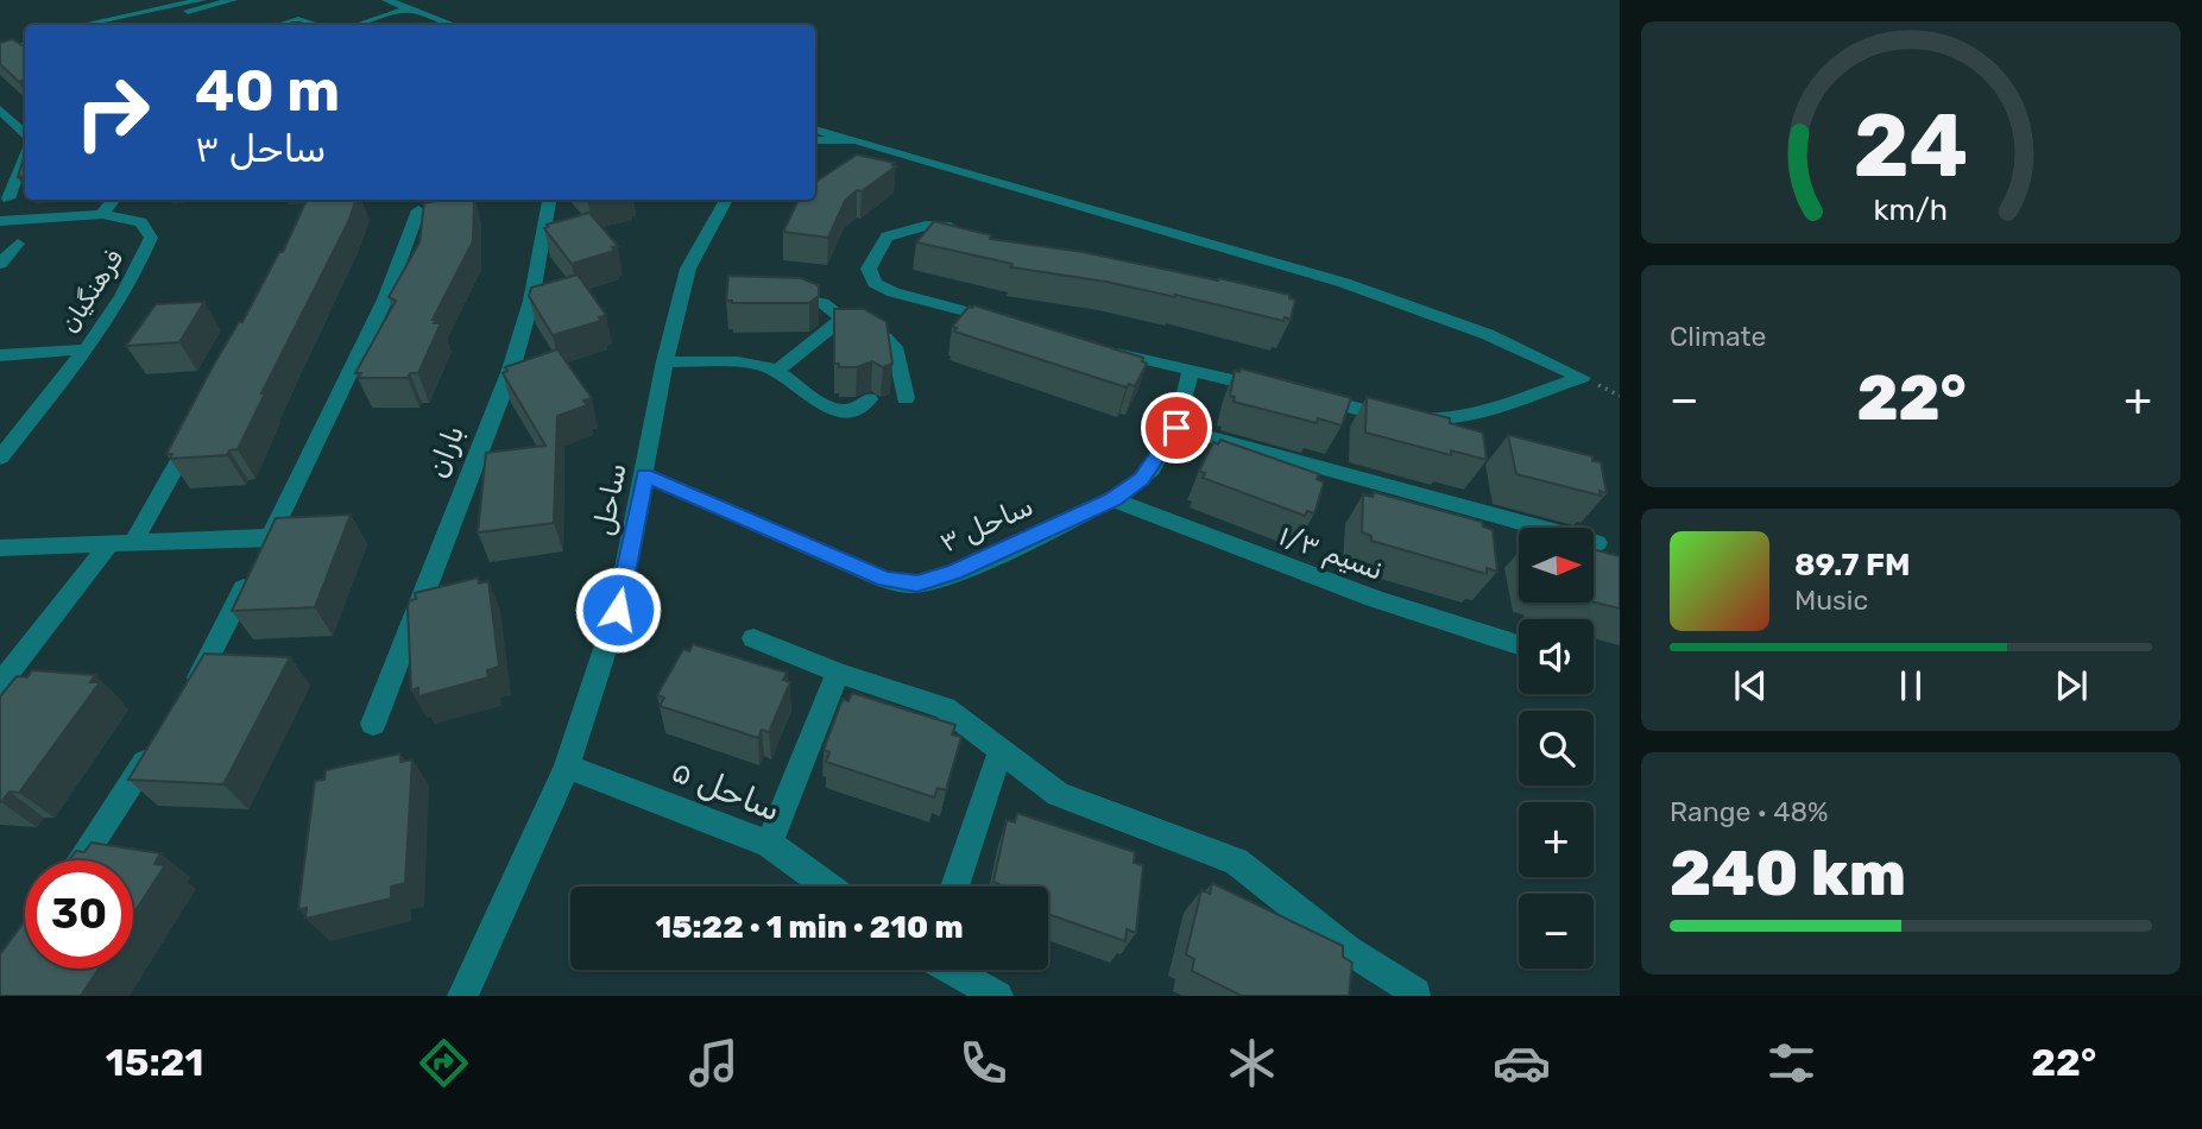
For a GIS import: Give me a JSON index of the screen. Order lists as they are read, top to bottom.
{
  "streets": {
    "street": [
      "فرهنگیان",
      "باران",
      "ساحل",
      "ساحل ۳",
      "نسیم ۱/۳",
      "ساحل ۵"
    ]
  },
  "crossings": [
    ["ساحل", "ساحل ۳"],
    ["ساحل", "ساحل ۵"],
    ["ساحل ۳", "نسیم ۱/۳"]
  ],
  "north": "right",
  "page": {
    "turn": ["40 m", "ساحل ۳"],
    "tile": [
      "Climate",
      ["Range · 48%", "240 km"]
    ],
    "heat": ["−", "22°", "+"],
    "map_buttons": ["+", "−"],
    "song": ["89.7 FM", "Music"],
    "limit": "30",
    "trip": "15:22 · 1 min · 210 m",
    "tabs": ["15:21", "22°"],
    "gauge": ["24", "km/h"]
  }
}
